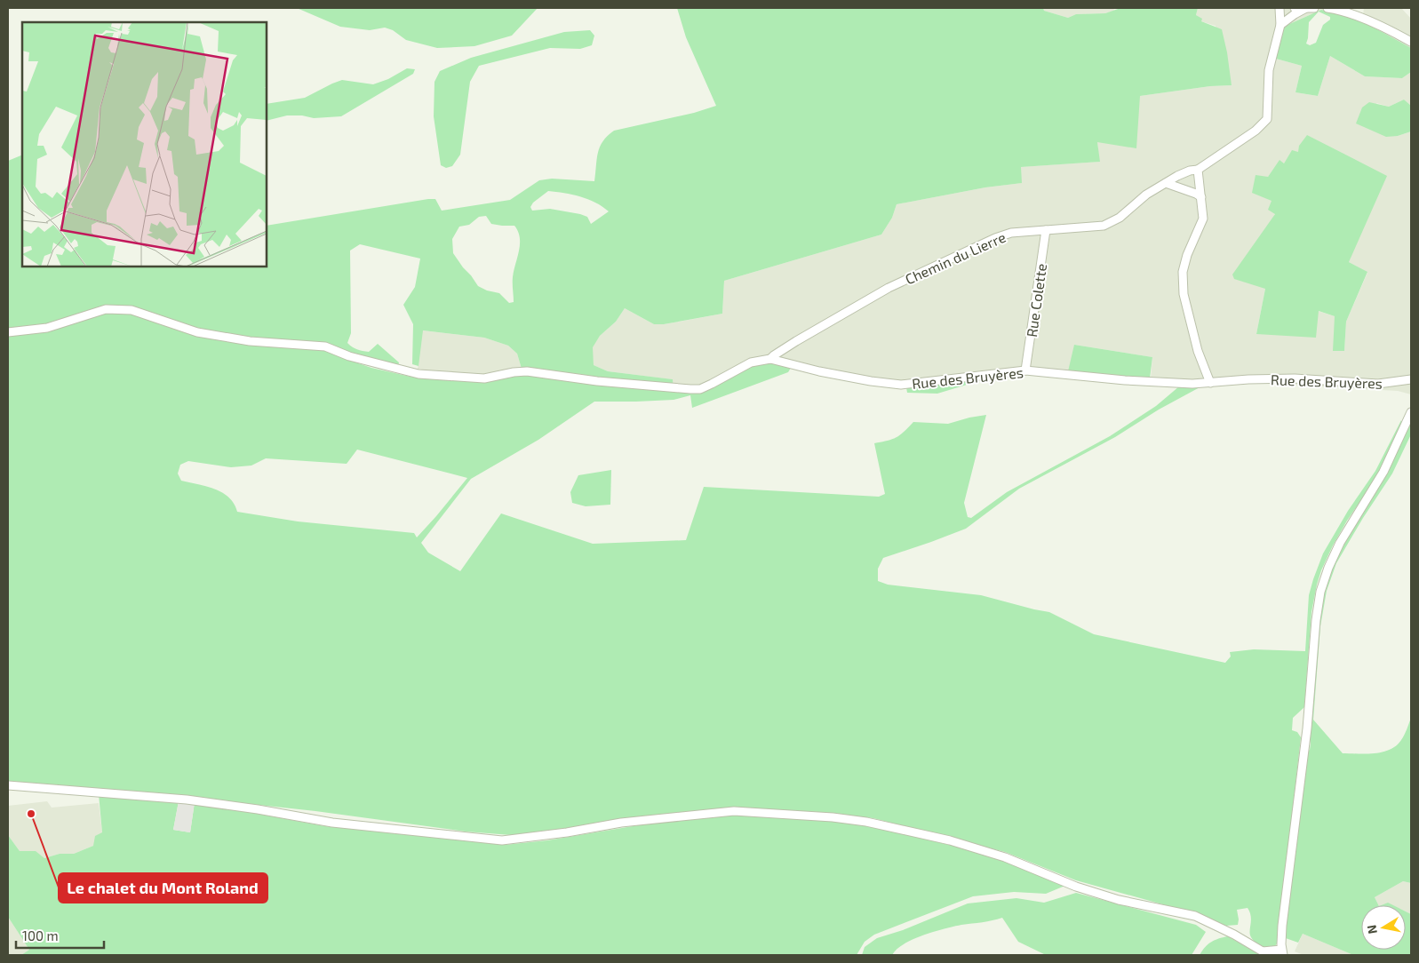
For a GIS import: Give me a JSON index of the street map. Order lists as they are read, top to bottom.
{
  "streets": {
    "street": ["Chemin du Lierre", "Rue Colette", "Rue des Bruyères"]
  },
  "crossings": [
    ["Chemin du Lierre", "Rue Colette"],
    ["Chemin du Lierre", "Rue des Bruyères"],
    ["Rue Colette", "Rue des Bruyères"]
  ],
  "places": ["Le chalet du Mont Roland"],
  "scale_bar": "100 m",
  "north": "left"
}
